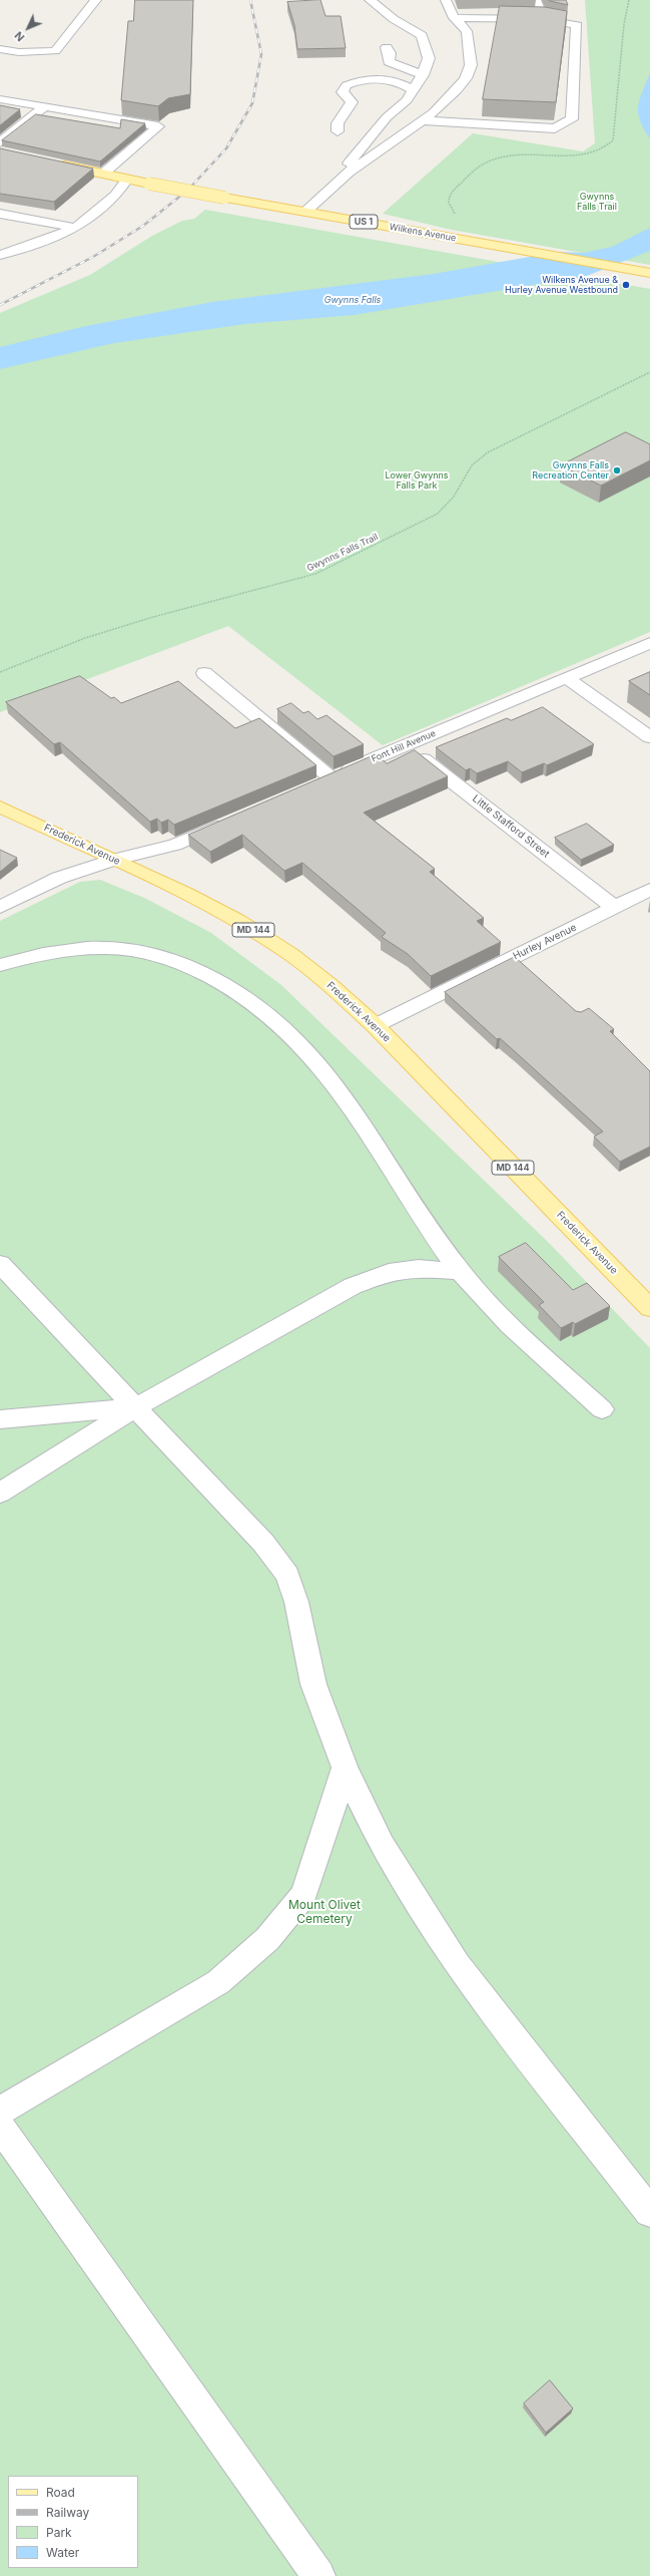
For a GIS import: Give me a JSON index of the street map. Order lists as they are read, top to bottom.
{
  "streets": {
    "main road": [
      "US 1",
      "Wilkens Avenue",
      "Frederick Avenue",
      "MD 144"
    ],
    "street": ["Font Hill Avenue", "Little Stafford Street", "Hurley Avenue"],
    "path": ["Gwynns Falls Trail"]
  },
  "crossings": [
    ["Font Hill Avenue", "Little Stafford Street"],
    ["Little Stafford Street", "Hurley Avenue"],
    ["Frederick Avenue", "Hurley Avenue"]
  ],
  "water": ["Gwynns Falls"],
  "parks": ["Gwynns Falls Trail", "Lower Gwynns Falls Park", "Mount Olivet Cemetery"],
  "places": ["Wilkens Avenue & Hurley Avenue Westbound", "Gwynns Falls Recreation Center"],
  "legend": [
    "Road",
    "Railway",
    "Park",
    "Water"
  ],
  "north": "bottom left"
}
